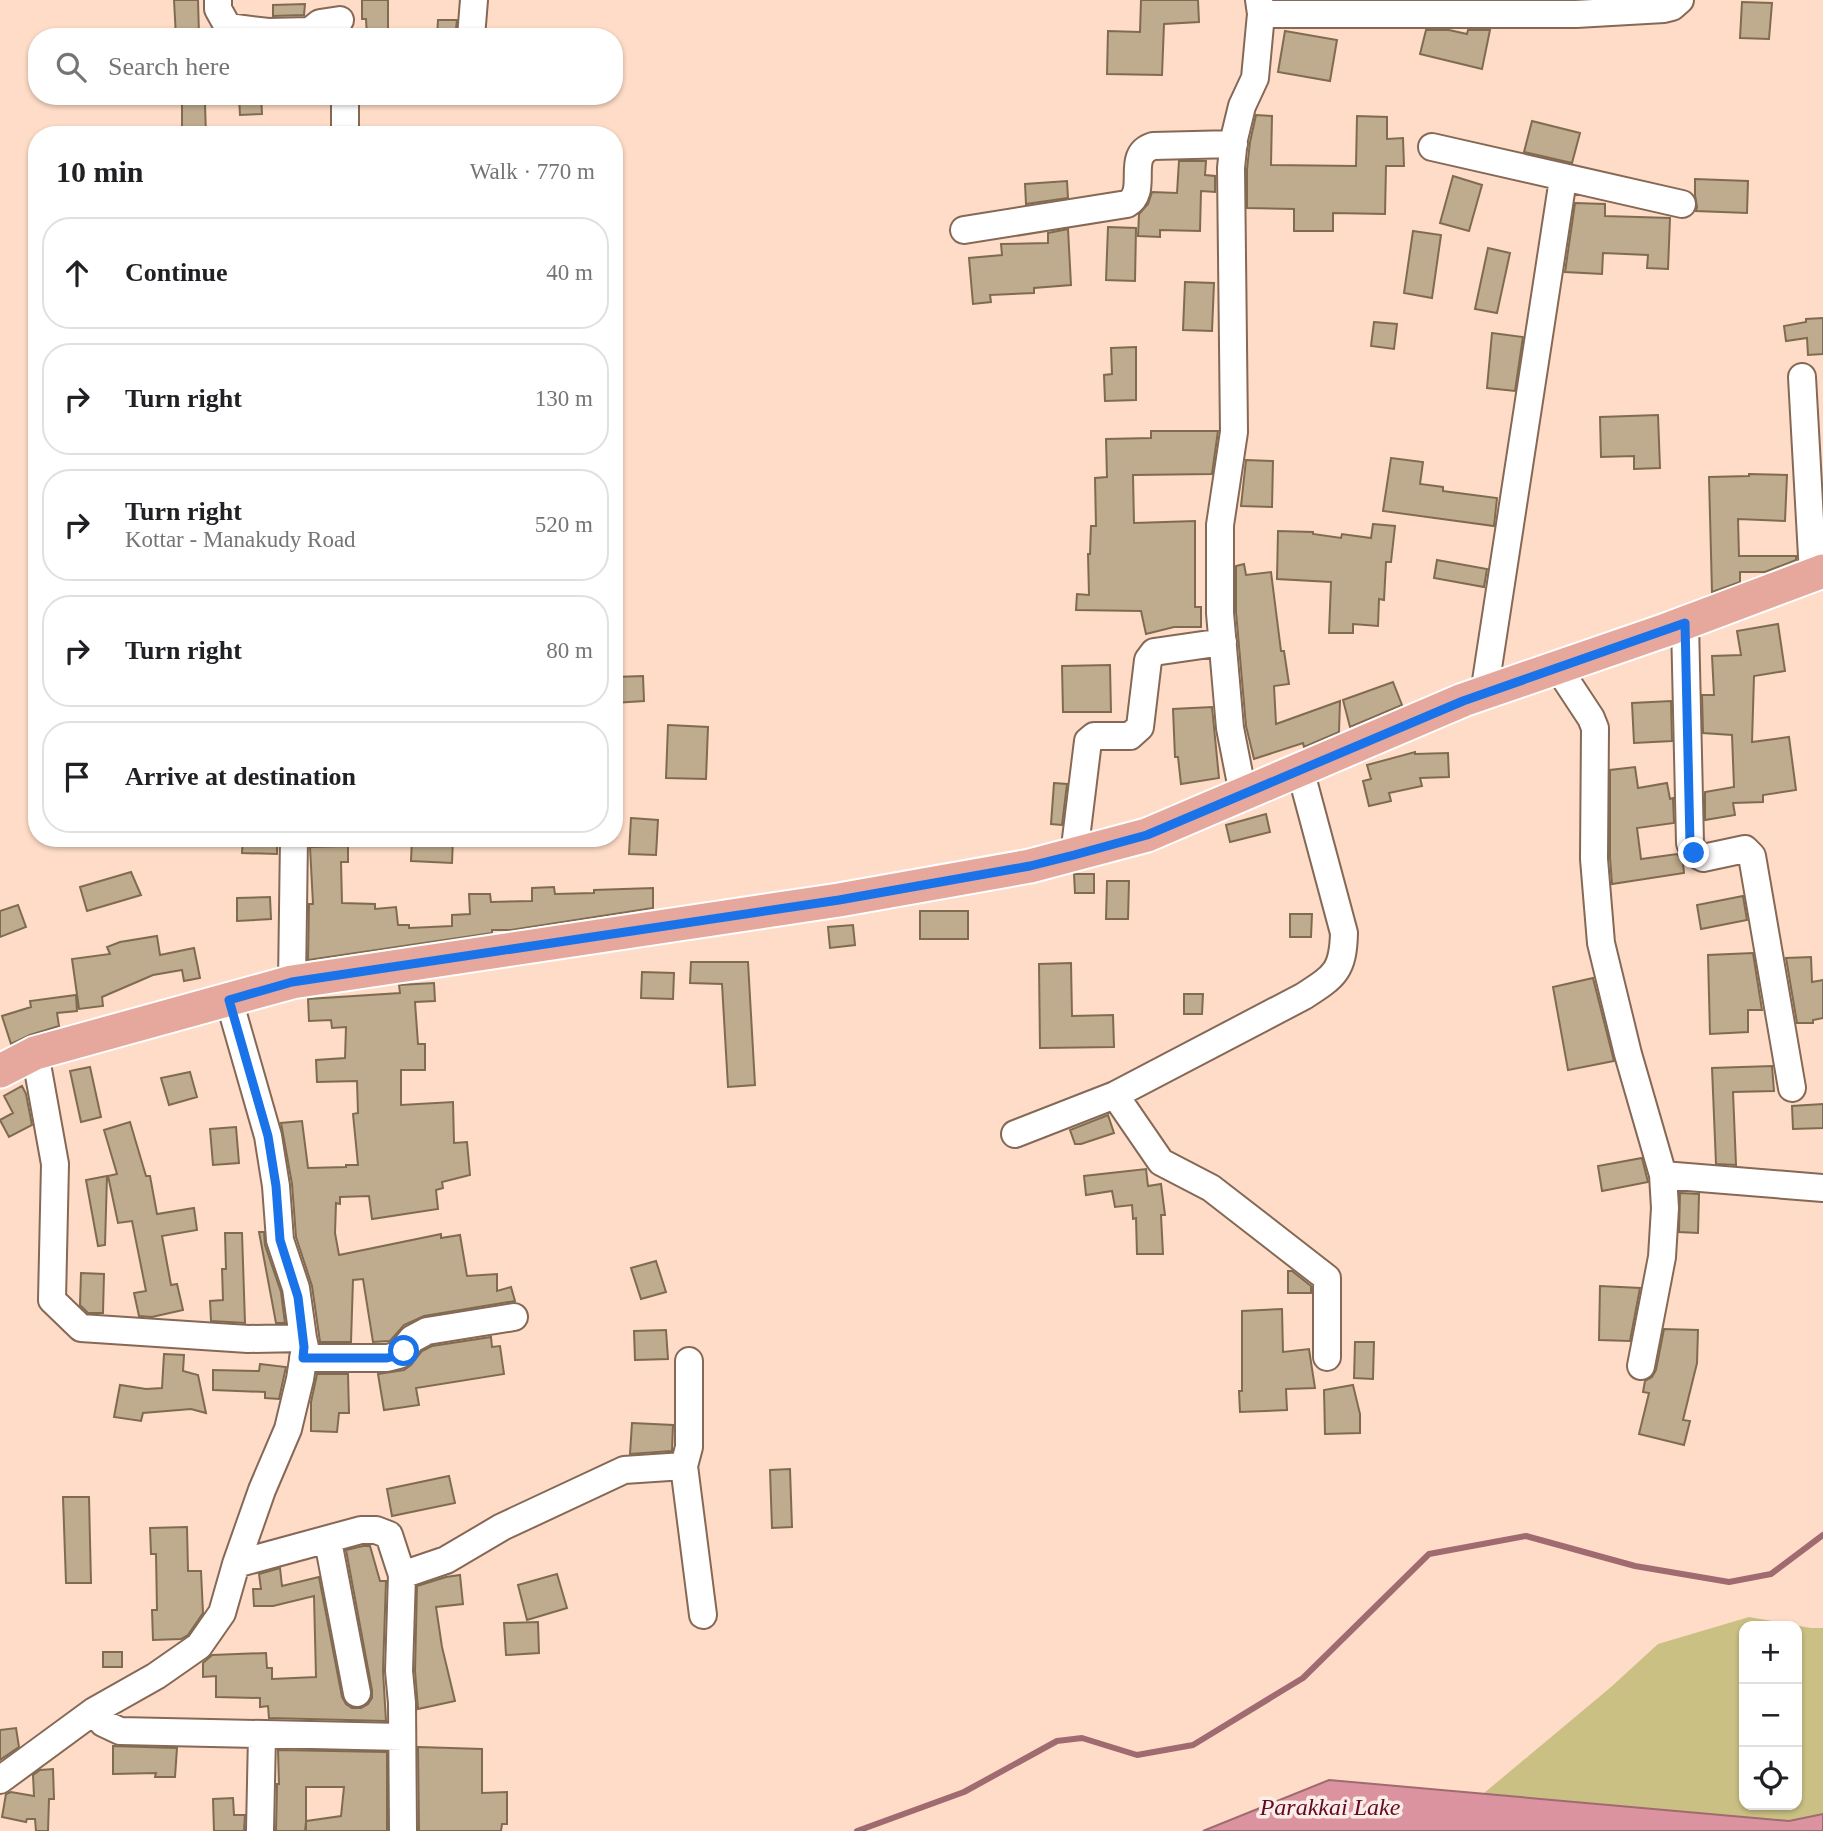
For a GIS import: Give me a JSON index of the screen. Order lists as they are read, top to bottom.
{
  "water": ["Parakkai Lake"],
  "page": {
    "search": "Search here",
    "heading": ["10 min", "Walk · 770 m"],
    "list": [
      ["Continue", "40 m"],
      ["Turn right", "130 m"],
      ["Turn right", "Kottar - Manakudy Road", "520 m"],
      ["Turn right", "80 m"],
      "Arrive at destination"
    ],
    "map_buttons": ["+", "−"]
  }
}
